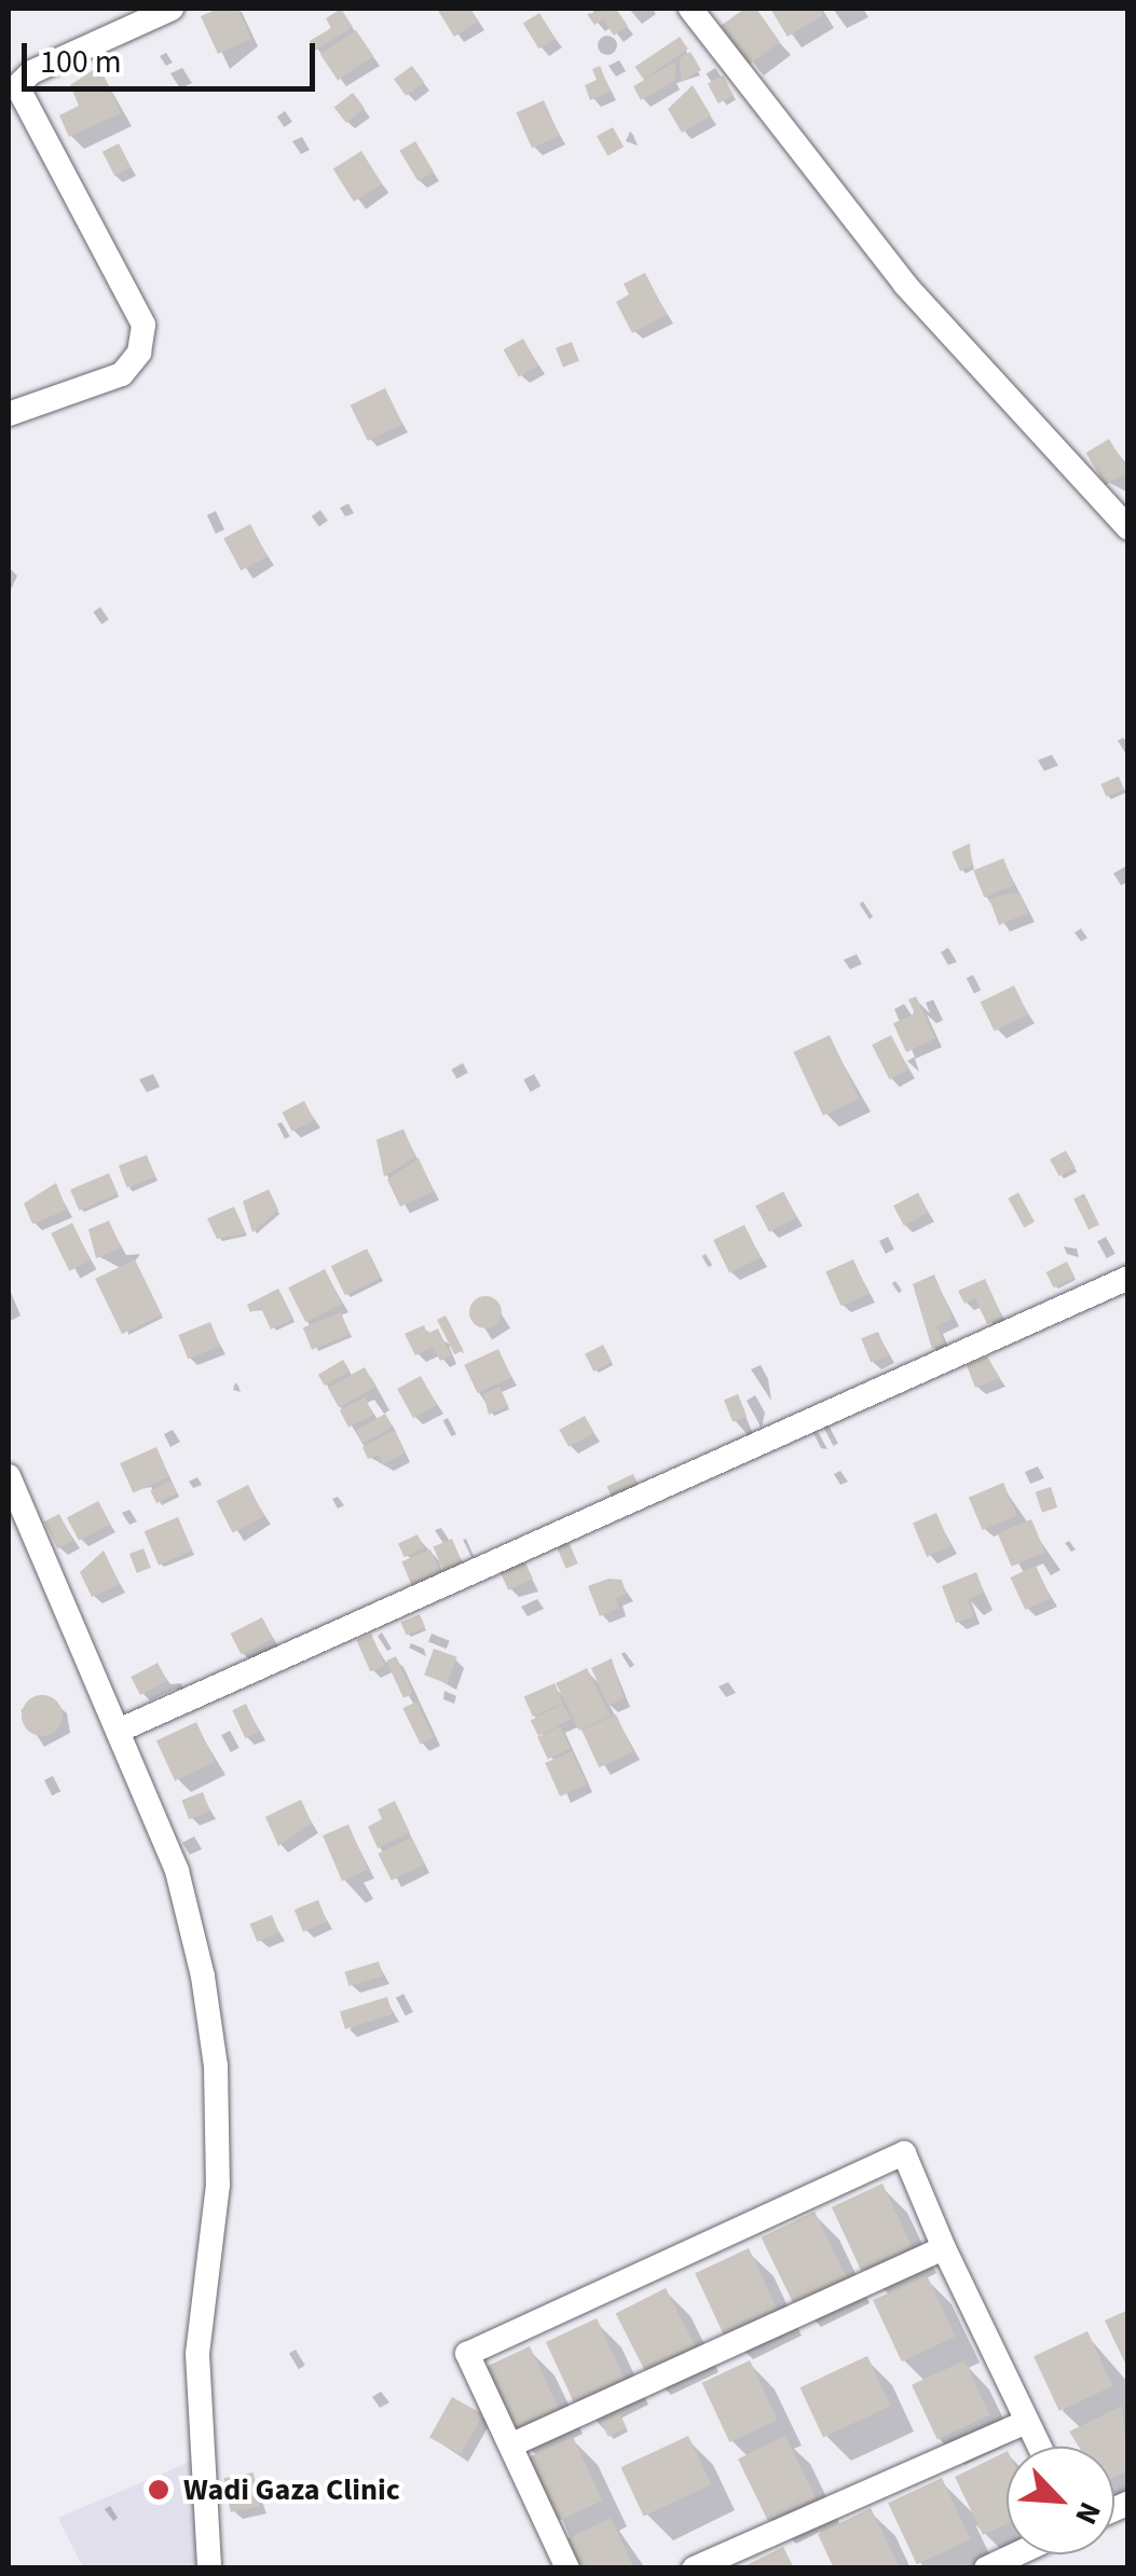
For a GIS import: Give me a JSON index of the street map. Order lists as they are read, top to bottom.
{
  "places": ["Wadi Gaza Clinic"],
  "scale_bar": "100 m",
  "north": "bottom right"
}
